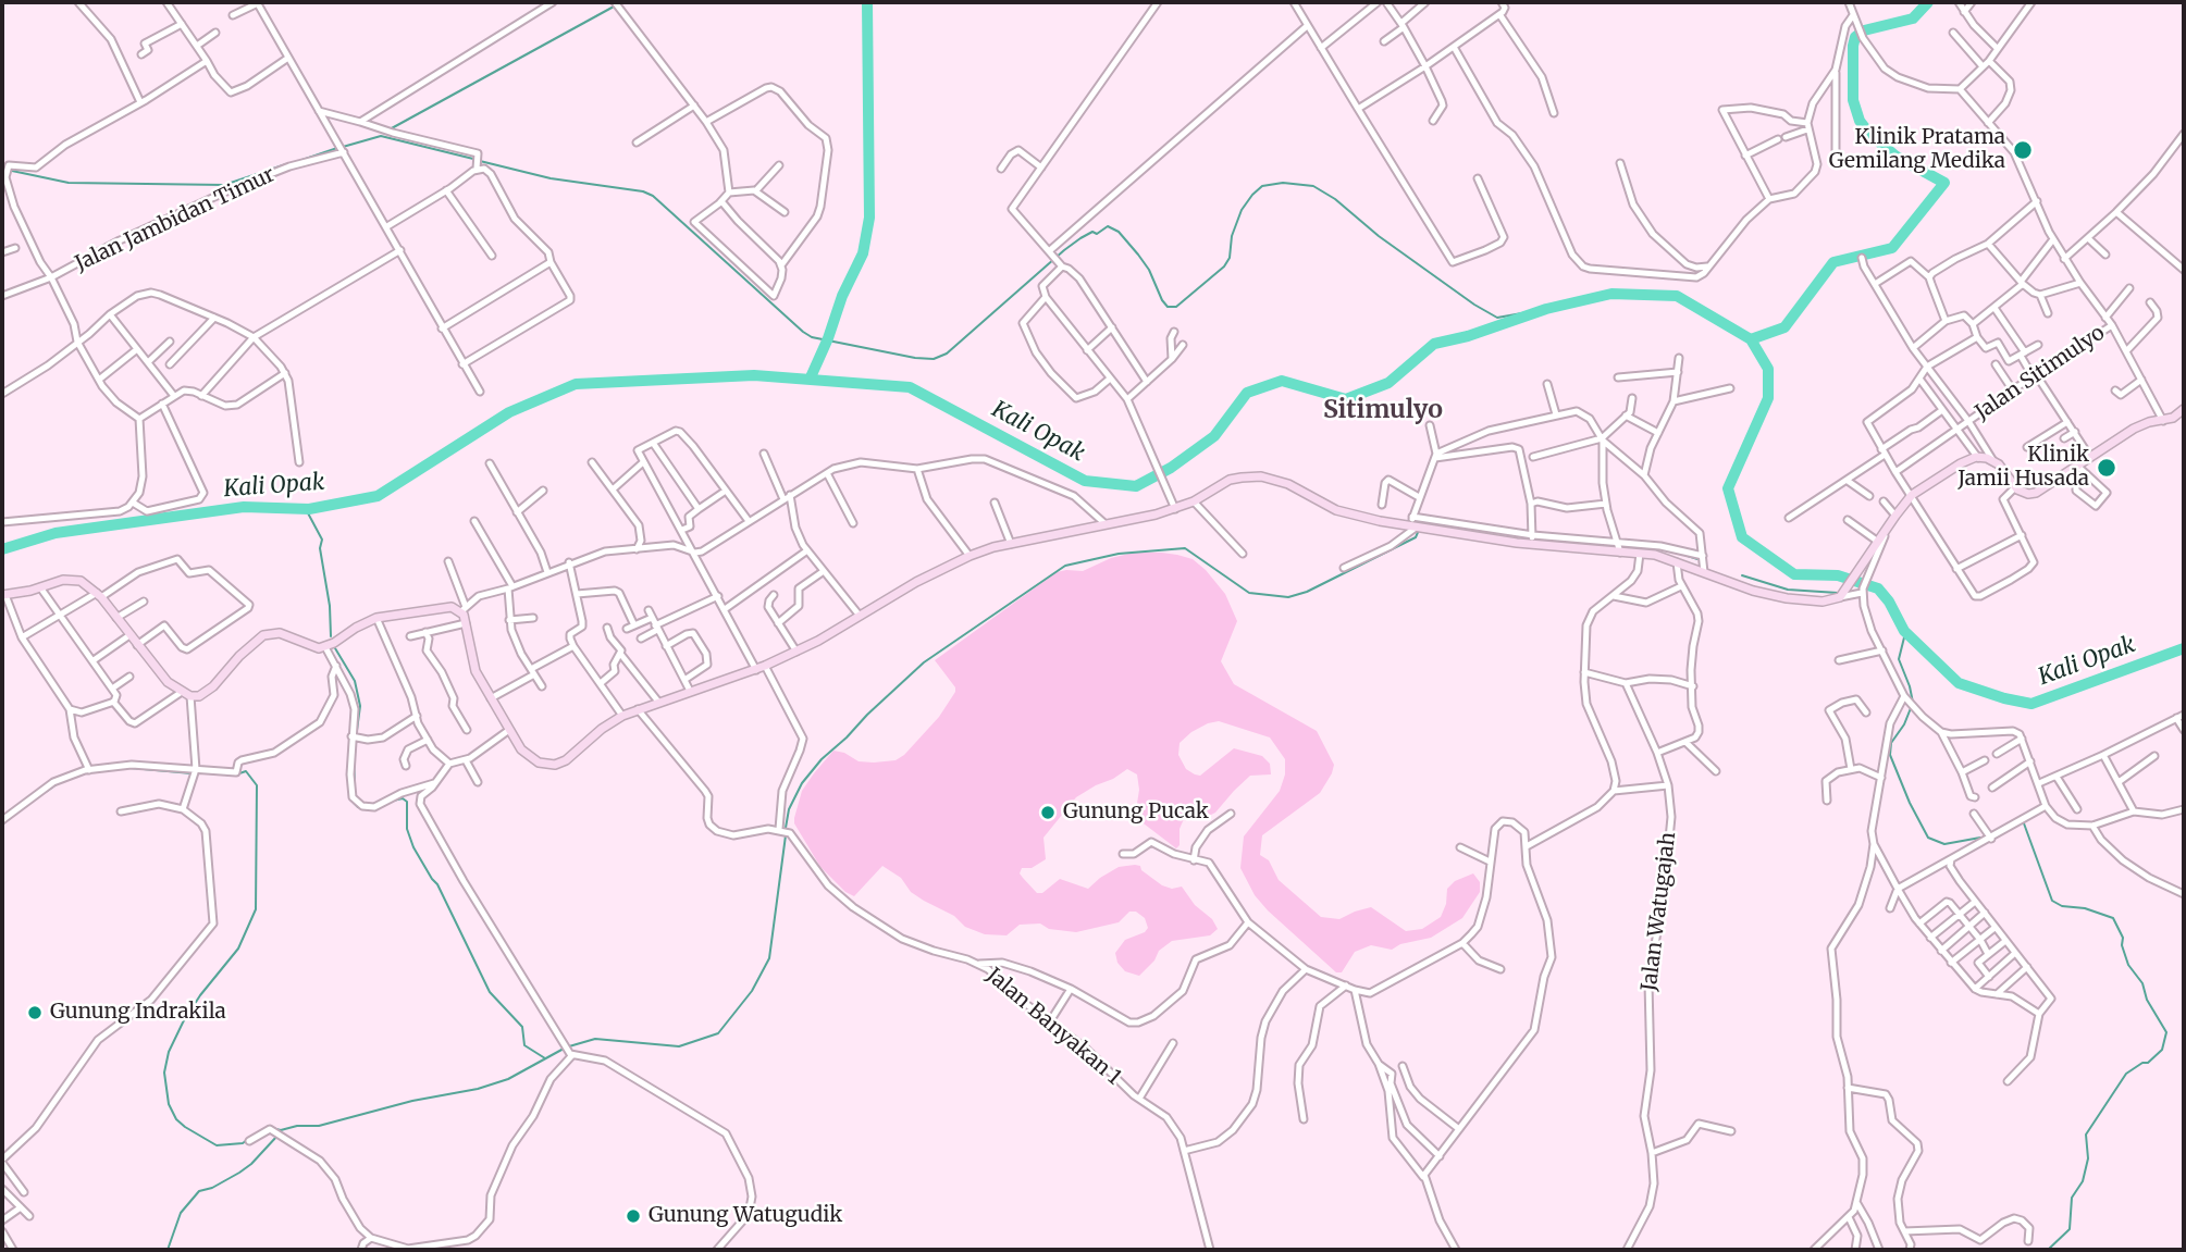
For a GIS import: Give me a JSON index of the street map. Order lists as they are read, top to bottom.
{
  "streets": {
    "street": [
      "Jalan Jambidan Timur",
      "Jalan Sitimulyo",
      "Jalan Watugajah",
      "Jalan Banyakan 1"
    ]
  },
  "districts": ["Sitimulyo"],
  "water": ["Kali Opak"],
  "places": [
    "Klinik Pratama Gemilang Medika",
    "Klinik Jamii Husada",
    "Gunung Pucak",
    "Gunung Indrakila",
    "Gunung Watugudik"
  ]
}
